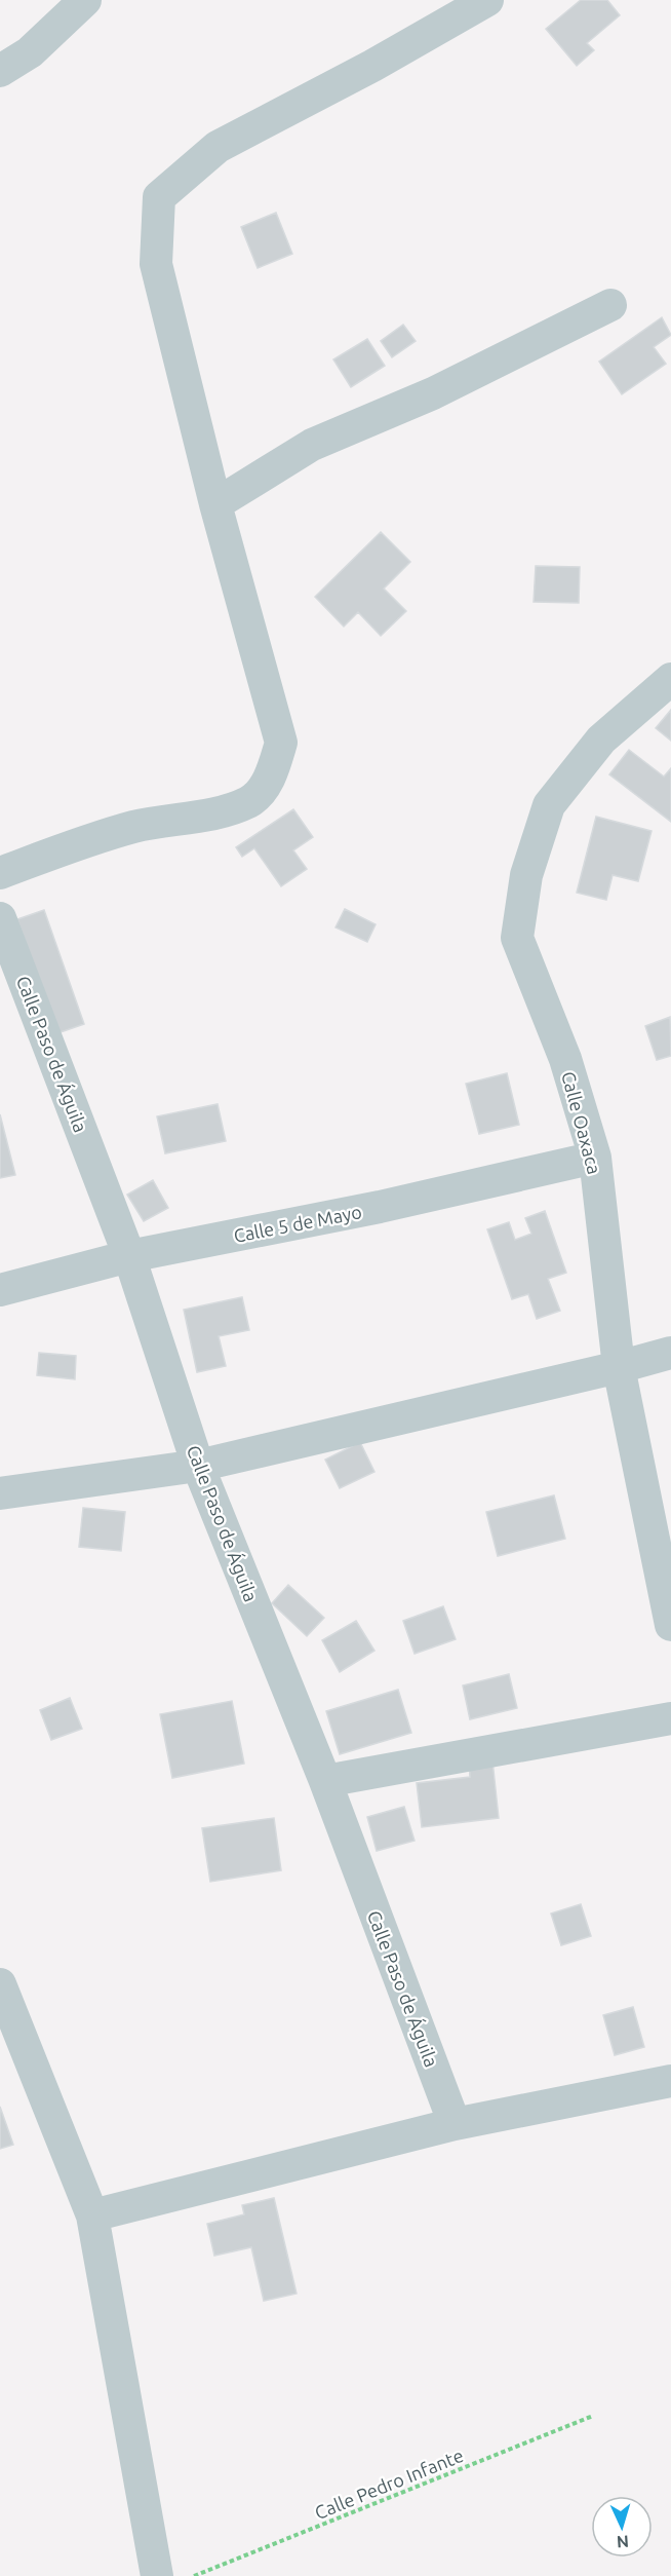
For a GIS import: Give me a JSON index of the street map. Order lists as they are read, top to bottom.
{
  "streets": {
    "street": ["Calle Paso de Águila", "Calle Oaxaca", "Calle 5 de Mayo"],
    "path": ["Calle Pedro Infante"]
  },
  "crossings": [
    ["Calle Paso de Águila", "Calle 5 de Mayo"],
    ["Calle Oaxaca", "Calle 5 de Mayo"]
  ],
  "north": "bottom"
}
